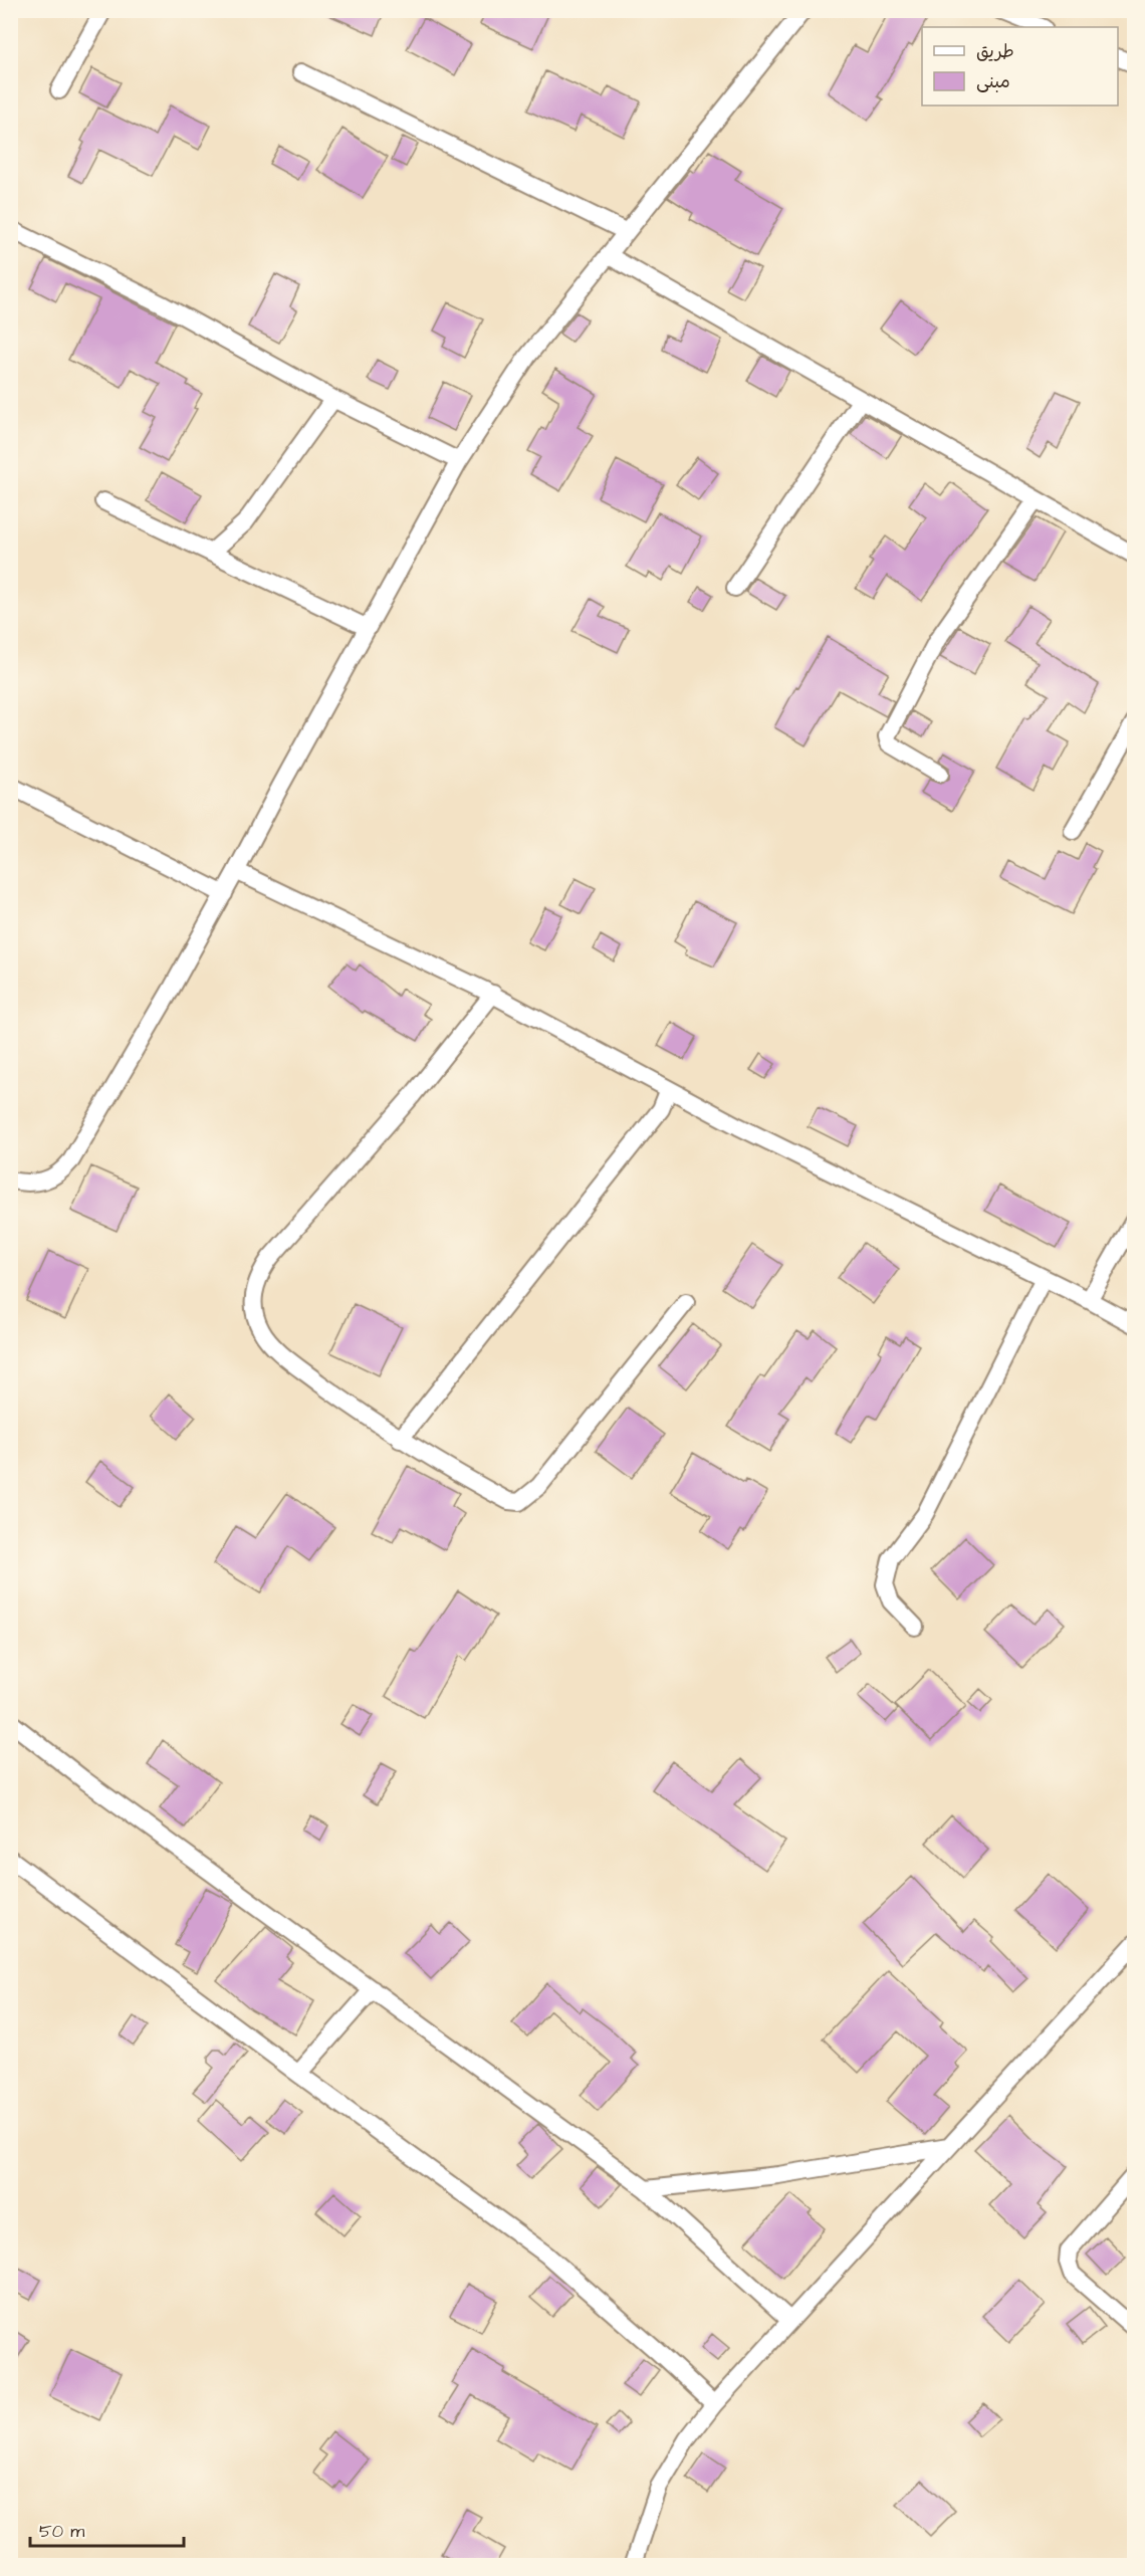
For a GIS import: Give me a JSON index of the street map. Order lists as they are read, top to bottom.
{
  "legend": ["طريق", "مبنى"],
  "scale_bar": "50 m"
}
